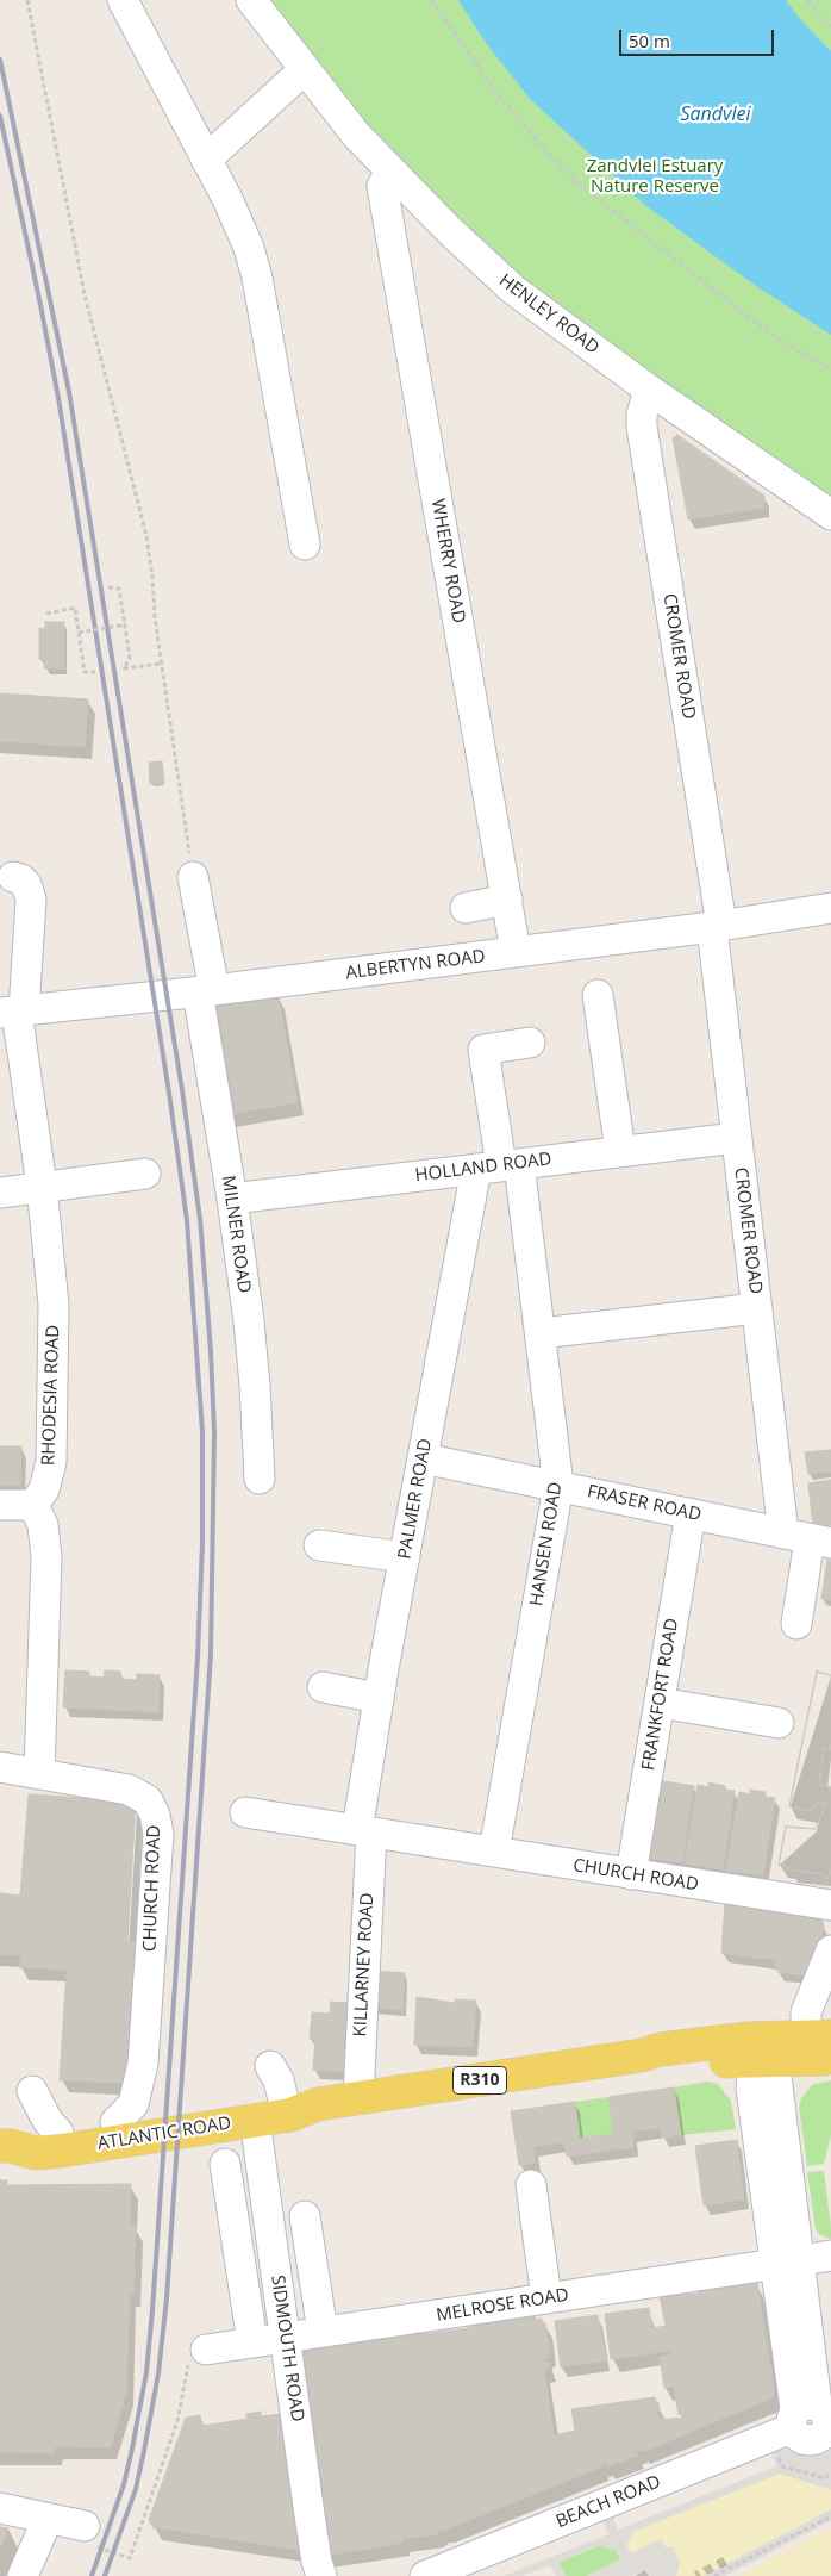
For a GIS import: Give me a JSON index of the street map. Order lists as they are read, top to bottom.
{
  "streets": {
    "main road": ["R310", "ATLANTIC ROAD"],
    "street": [
      "HENLEY ROAD",
      "WHERRY ROAD",
      "CROMER ROAD",
      "ALBERTYN ROAD",
      "HOLLAND ROAD",
      "MILNER ROAD",
      "RHODESIA ROAD",
      "PALMER ROAD",
      "FRASER ROAD",
      "HANSEN ROAD",
      "FRANKFORT ROAD",
      "CHURCH ROAD",
      "KILLARNEY ROAD",
      "MELROSE ROAD",
      "SIDMOUTH ROAD",
      "BEACH ROAD"
    ]
  },
  "crossings": [
    ["HENLEY ROAD", "WHERRY ROAD"],
    ["HENLEY ROAD", "CROMER ROAD"],
    ["WHERRY ROAD", "ALBERTYN ROAD"],
    ["CROMER ROAD", "ALBERTYN ROAD"],
    ["CROMER ROAD", "HOLLAND ROAD"],
    ["CROMER ROAD", "FRASER ROAD"],
    ["ALBERTYN ROAD", "MILNER ROAD"],
    ["ALBERTYN ROAD", "RHODESIA ROAD"],
    ["HOLLAND ROAD", "MILNER ROAD"],
    ["HOLLAND ROAD", "PALMER ROAD"],
    ["HOLLAND ROAD", "HANSEN ROAD"],
    ["PALMER ROAD", "FRASER ROAD"],
    ["PALMER ROAD", "HANSEN ROAD"],
    ["PALMER ROAD", "CHURCH ROAD"],
    ["PALMER ROAD", "KILLARNEY ROAD"],
    ["FRASER ROAD", "HANSEN ROAD"],
    ["FRASER ROAD", "FRANKFORT ROAD"],
    ["HANSEN ROAD", "CHURCH ROAD"],
    ["FRANKFORT ROAD", "CHURCH ROAD"],
    ["CHURCH ROAD", "KILLARNEY ROAD"],
    ["CHURCH ROAD", "ATLANTIC ROAD"],
    ["KILLARNEY ROAD", "ATLANTIC ROAD"],
    ["ATLANTIC ROAD", "SIDMOUTH ROAD"],
    ["MELROSE ROAD", "SIDMOUTH ROAD"]
  ],
  "water": ["Sandvlei"],
  "parks": ["Zandvlei Estuary Nature Reserve"],
  "scale_bar": "50 m"
}
